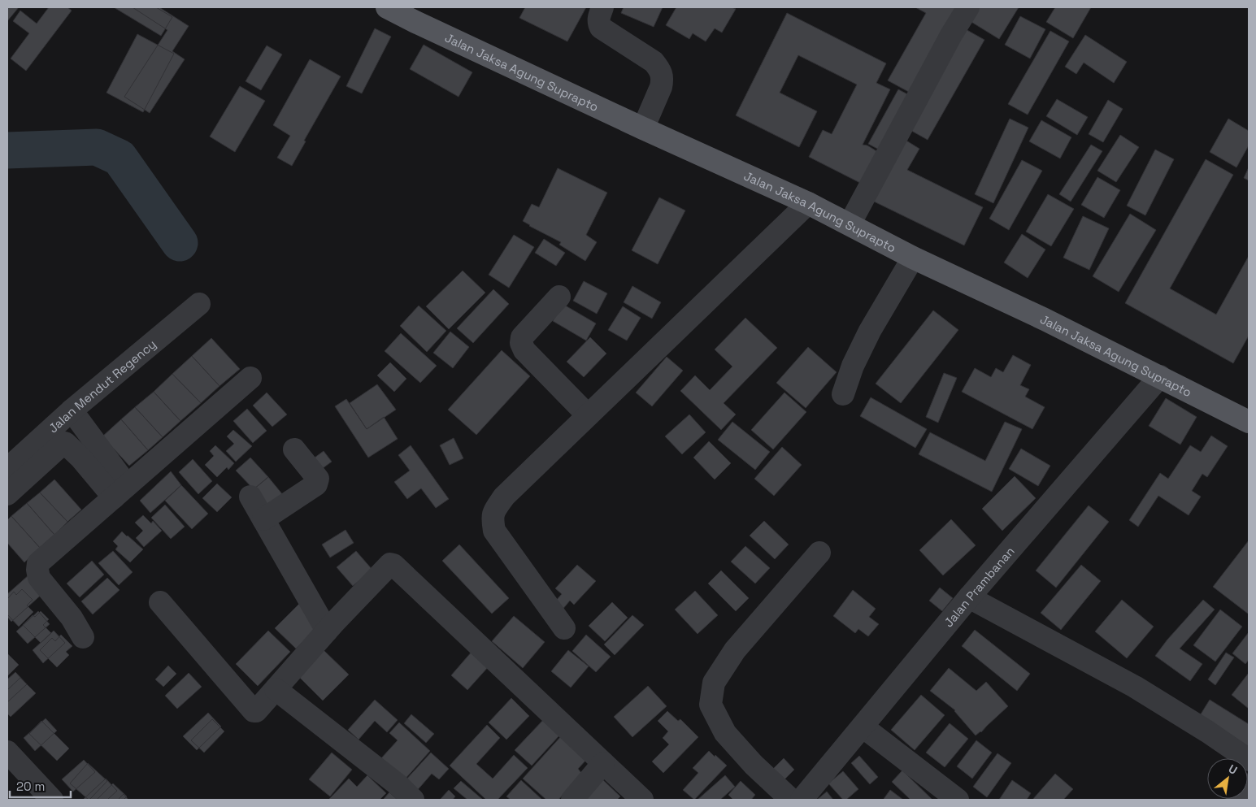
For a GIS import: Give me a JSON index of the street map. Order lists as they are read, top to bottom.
{
  "streets": {
    "main road": ["Jalan Jaksa Agung Suprapto"],
    "street": ["Jalan Mendut Regency", "Jalan Prambanan"]
  },
  "crossings": [
    ["Jalan Jaksa Agung Suprapto", "Jalan Prambanan"]
  ],
  "scale_bar": "20 m",
  "north": "top right"
}
